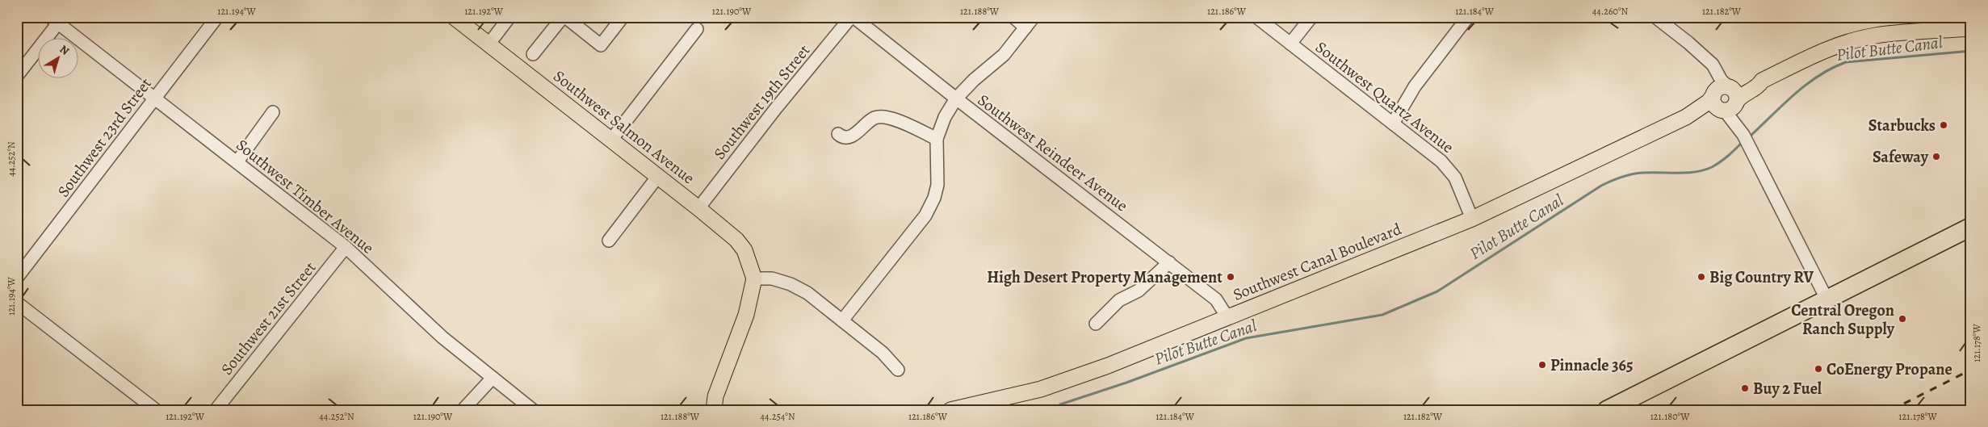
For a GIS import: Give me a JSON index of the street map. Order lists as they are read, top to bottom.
{
  "streets": {
    "main road": ["Southwest Salmon Avenue", "Southwest Canal Boulevard"],
    "street": [
      "Southwest Quartz Avenue",
      "Southwest 19th Street",
      "Southwest 23rd Street",
      "Southwest Reindeer Avenue",
      "Southwest Timber Avenue",
      "Southwest 21st Street"
    ]
  },
  "crossings": [
    ["Southwest Quartz Avenue", "Southwest Canal Boulevard"],
    ["Southwest 19th Street", "Southwest Salmon Avenue"],
    ["Southwest 19th Street", "Southwest Reindeer Avenue"],
    ["Southwest 23rd Street", "Southwest Timber Avenue"],
    ["Southwest Reindeer Avenue", "Southwest Canal Boulevard"],
    ["Southwest Timber Avenue", "Southwest 21st Street"]
  ],
  "water": ["Pilot Butte Canal"],
  "places": [
    "Starbucks",
    "Safeway",
    "High Desert Property Management",
    "Big Country RV",
    "Central Oregon Ranch Supply",
    "Pinnacle 365",
    "CoEnergy Propane",
    "Buy 2 Fuel"
  ],
  "north": "top right",
  "coordinates": [
    "121.194°W",
    "121.192°W",
    "121.190°W",
    "121.188°W",
    "121.186°W",
    "121.184°W",
    "44.260°N",
    "121.182°W",
    "44.252°N",
    "121.178°W",
    "44.254°N",
    "121.180°W"
  ]
}
